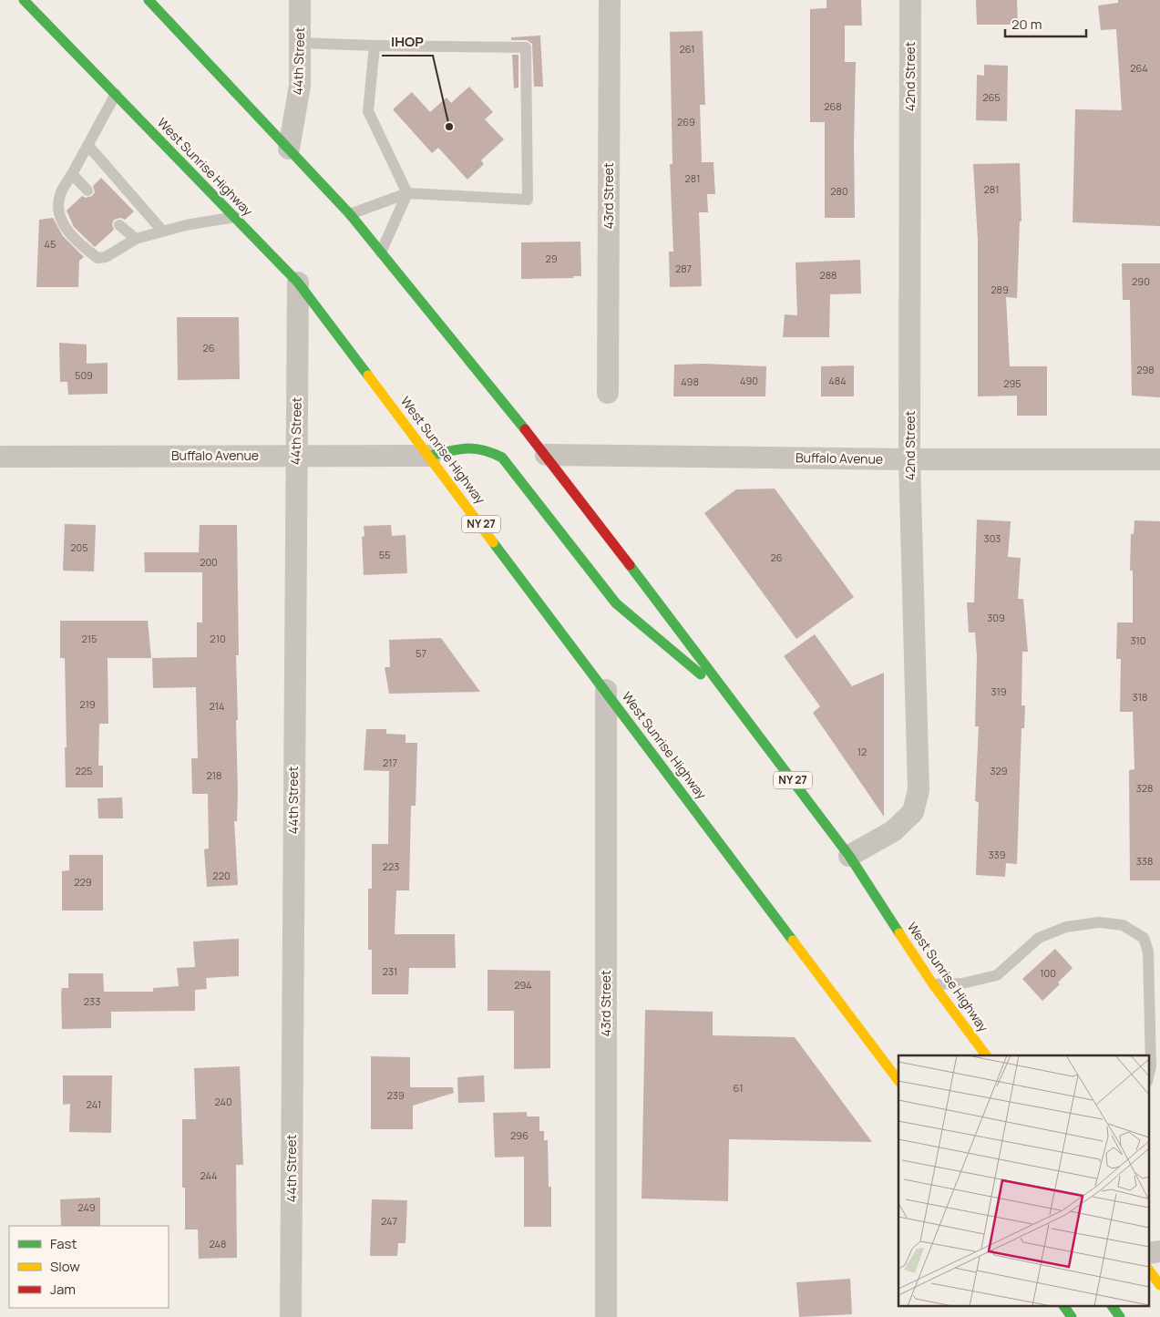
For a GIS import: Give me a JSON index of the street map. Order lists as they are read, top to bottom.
{
  "streets": {
    "highway": ["West Sunrise Highway", "NY 27"],
    "street": [
      "44th Street",
      "42nd Street",
      "43rd Street",
      "Buffalo Avenue"
    ]
  },
  "crossings": [
    ["44th Street", "West Sunrise Highway"],
    ["44th Street", "Buffalo Avenue"],
    ["42nd Street", "West Sunrise Highway"],
    ["42nd Street", "Buffalo Avenue"],
    ["West Sunrise Highway", "43rd Street"],
    ["West Sunrise Highway", "Buffalo Avenue"]
  ],
  "places": ["IHOP"],
  "house_numbers": [
    "261",
    "264",
    "265",
    "268",
    "269",
    "281",
    "281",
    "280",
    "45",
    "29",
    "287",
    "288",
    "290",
    "289",
    "26",
    "298",
    "509",
    "490",
    "484",
    "498",
    "295",
    "303",
    "205",
    "55",
    "26",
    "200",
    "309",
    "215",
    "210",
    "310",
    "57",
    "319",
    "318",
    "219",
    "214",
    "12",
    "217",
    "225",
    "329",
    "218",
    "328",
    "339",
    "338",
    "223",
    "220",
    "229",
    "231",
    "100",
    "294",
    "233",
    "61",
    "239",
    "240",
    "241",
    "296",
    "244",
    "249",
    "247",
    "248"
  ],
  "legend": ["Fast", "Slow", "Jam"],
  "scale_bar": "20 m"
}
